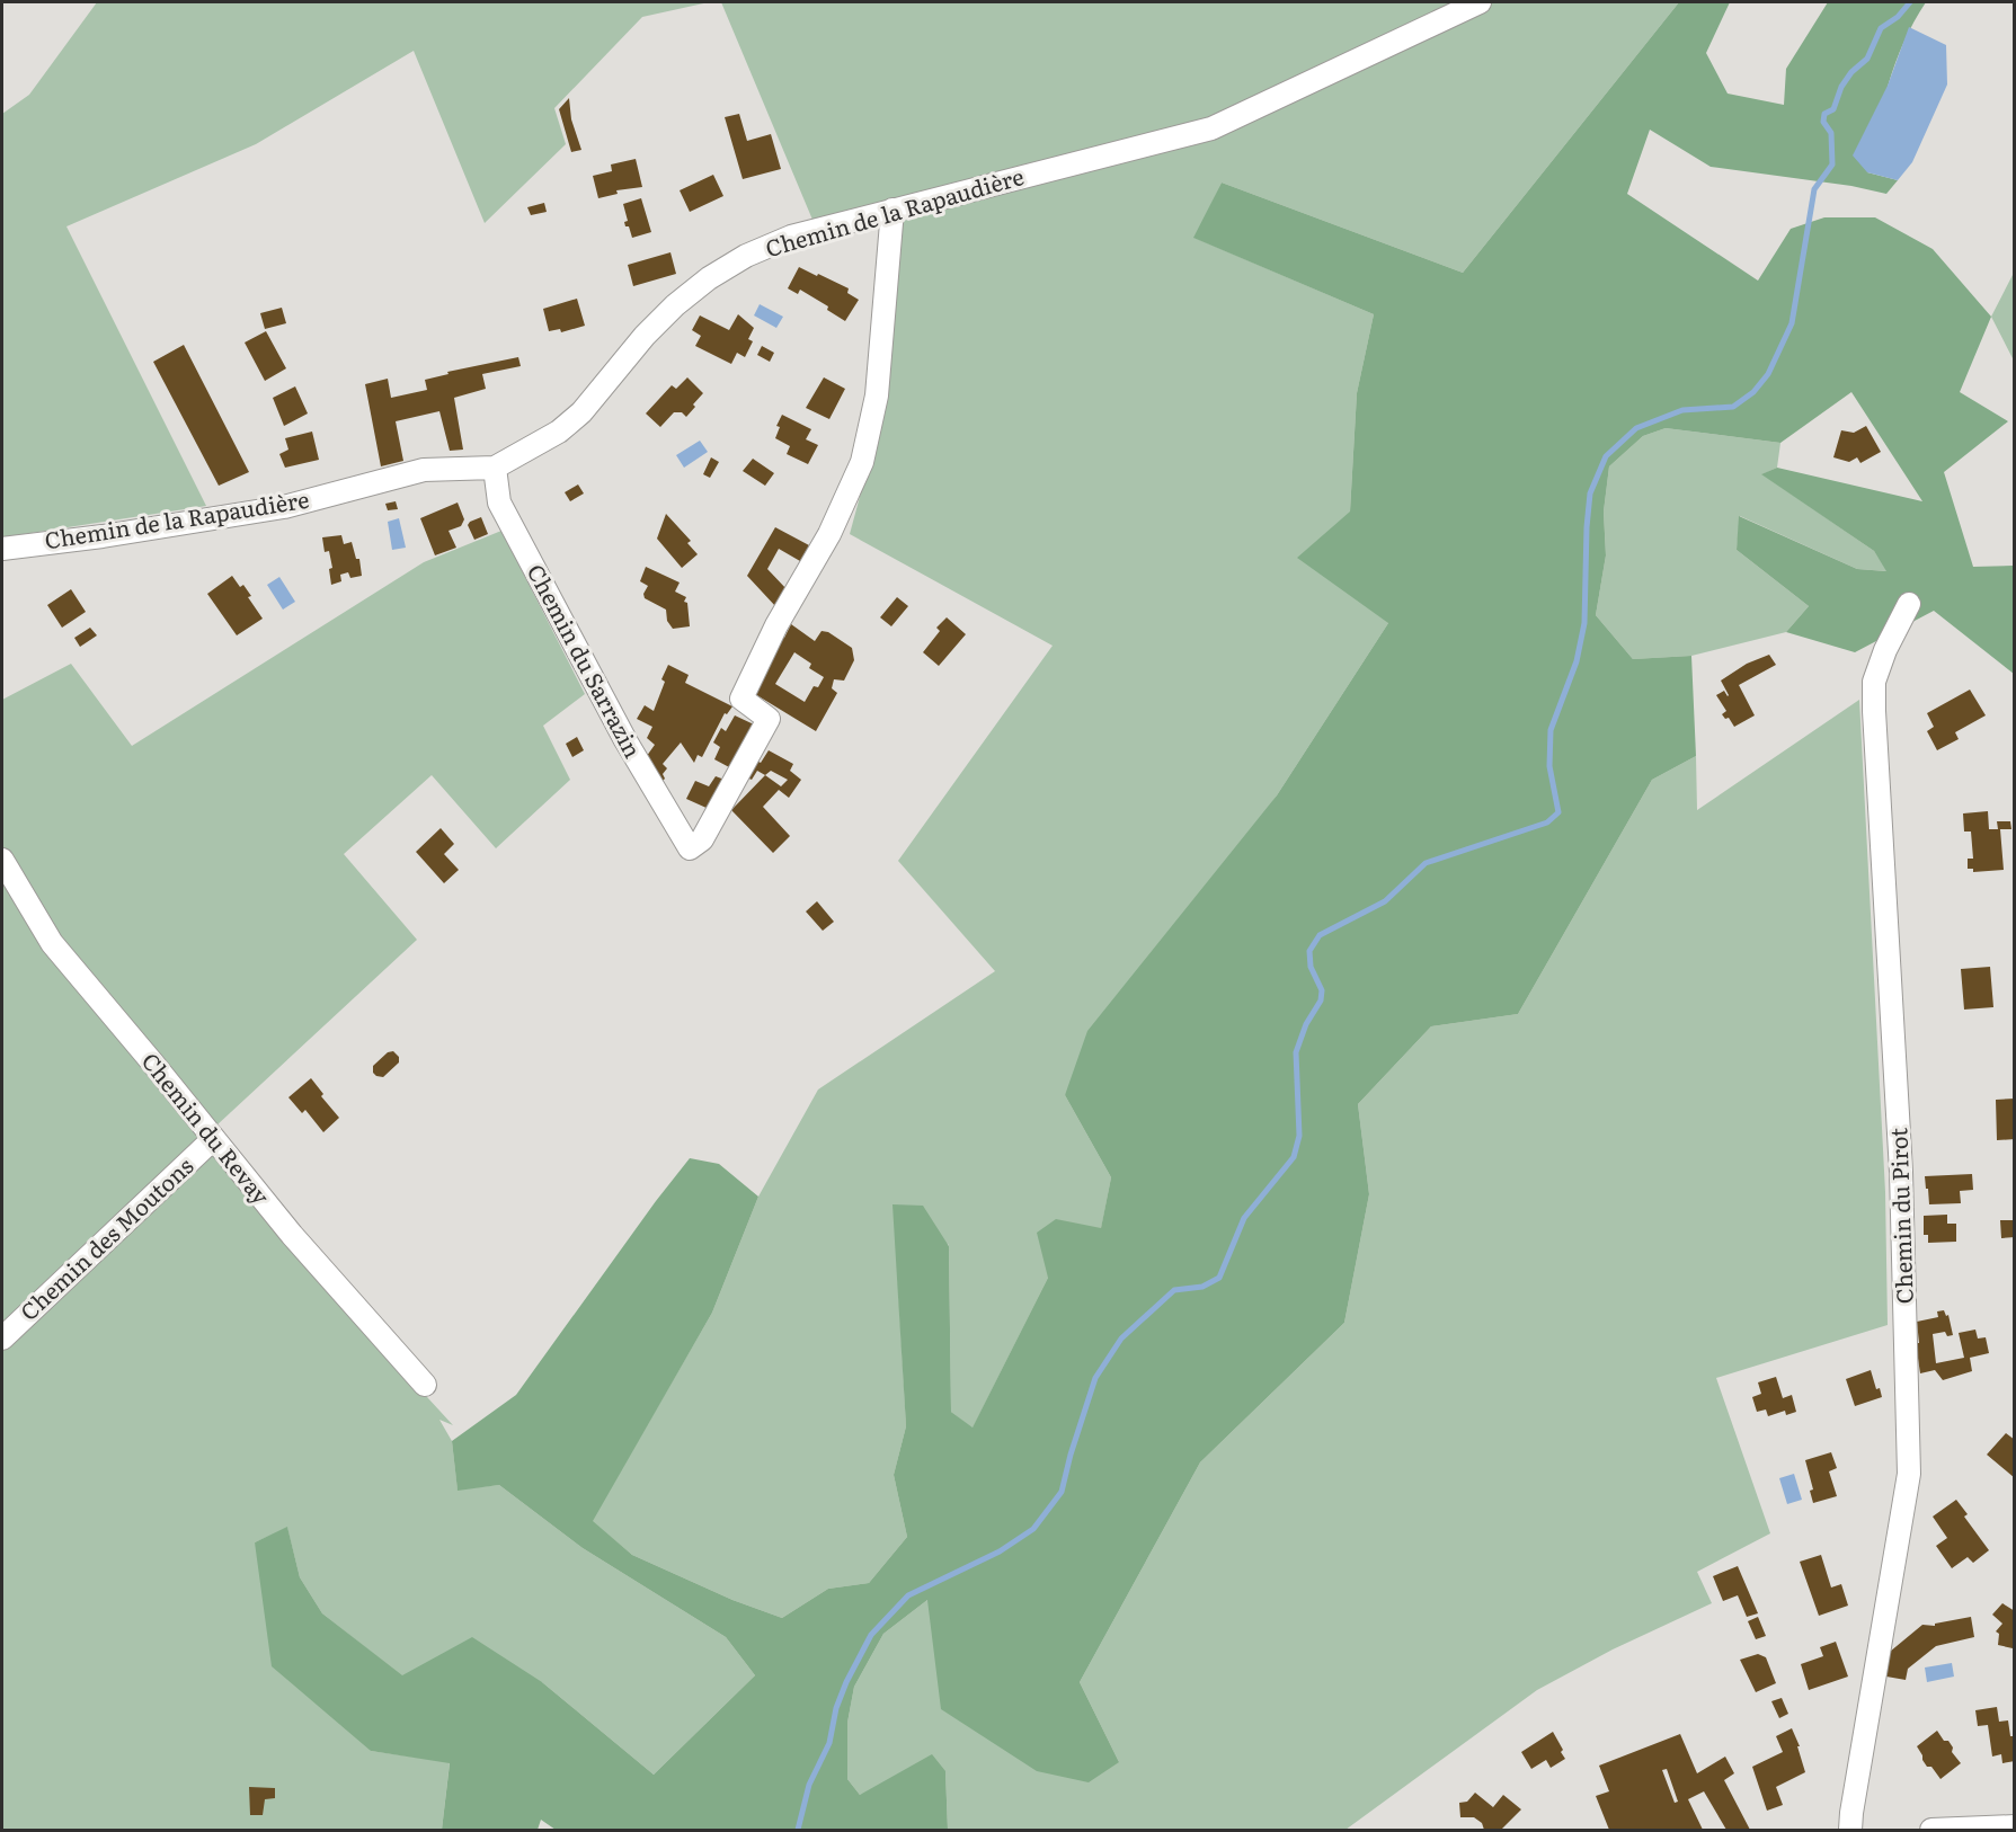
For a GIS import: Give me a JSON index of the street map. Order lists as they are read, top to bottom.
{
  "streets": {
    "street": [
      "Chemin de la Rapaudière",
      "Chemin du Sarrazin",
      "Chemin du Revay",
      "Chemin du Pirot",
      "Chemin des Moutons"
    ]
  },
  "crossings": [
    ["Chemin de la Rapaudière", "Chemin du Sarrazin"],
    ["Chemin du Revay", "Chemin des Moutons"]
  ]
}
